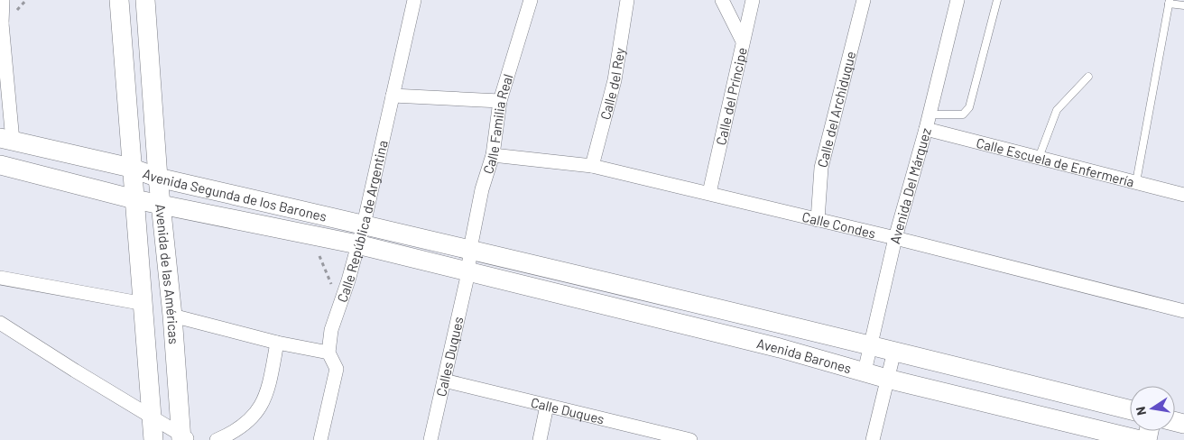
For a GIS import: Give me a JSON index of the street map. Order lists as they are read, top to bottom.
{
  "streets": {
    "main road": ["Avenida Segunda de los Barones", "Avenida de las Américas", "Avenida Barones"],
    "street": [
      "Calle del Rey",
      "Calle del Príncipe",
      "Calle del Archiduque",
      "Calle Familia Real",
      "Calle Escuela de Enfermería",
      "Avenida Del Márquez",
      "Calle República de Argentina",
      "Calle Condes",
      "Calles Duques",
      "Calle Duques"
    ]
  },
  "crossings": [
    ["Calle del Rey", "Calle Condes"],
    ["Calle del Príncipe", "Calle Condes"],
    ["Calle del Archiduque", "Calle Condes"],
    ["Calle Familia Real", "Avenida Segunda de los Barones"],
    ["Calle Familia Real", "Calle Condes"],
    ["Calle Familia Real", "Avenida Barones"],
    ["Calle Familia Real", "Calles Duques"],
    ["Calle Escuela de Enfermería", "Avenida Del Márquez"],
    ["Avenida Del Márquez", "Calle Condes"],
    ["Avenida Del Márquez", "Avenida Barones"],
    ["Avenida Segunda de los Barones", "Calle República de Argentina"],
    ["Avenida Segunda de los Barones", "Avenida de las Américas"],
    ["Avenida Segunda de los Barones", "Avenida Barones"],
    ["Avenida Segunda de los Barones", "Calles Duques"],
    ["Avenida Barones", "Calles Duques"],
    ["Calles Duques", "Calle Duques"]
  ],
  "north": "left"
}
